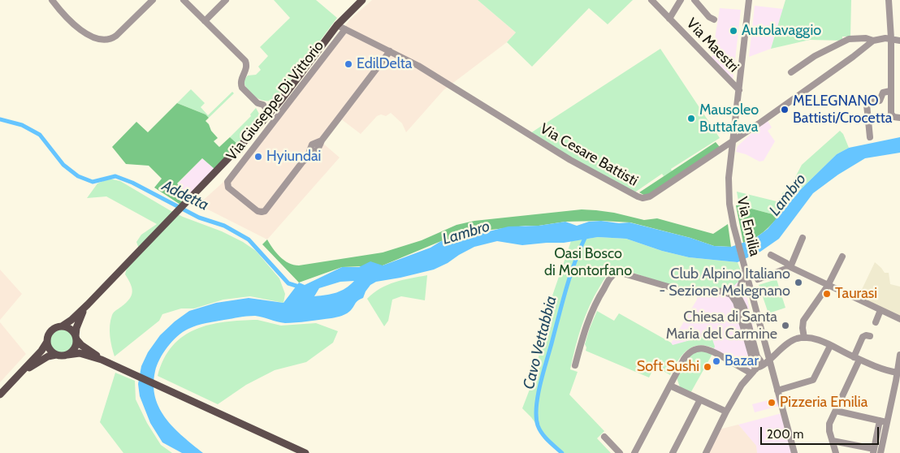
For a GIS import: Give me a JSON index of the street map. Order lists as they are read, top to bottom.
{
  "streets": {
    "street": [
      "Via Maestri",
      "Via Giuseppe Di Vittorio",
      "Via Cesare Battisti",
      "Via Emilia"
    ]
  },
  "crossings": [
    ["Via Maestri", "Via Emilia"],
    ["Via Giuseppe Di Vittorio", "Via Cesare Battisti"],
    ["Via Cesare Battisti", "Via Emilia"]
  ],
  "water": ["Lambro", "Addetta", "Cavo Vettabbia"],
  "parks": ["Oasi Bosco di Montorfano"],
  "places": [
    "Autolavaggio",
    "EdilDelta",
    "MELEGNANO Battisti/Crocetta",
    "Mausoleo Buttafava",
    "Hyiundai",
    "Club Alpino Italiano - Sezione Melegnano",
    "Taurasi",
    "Chiesa di Santa Maria del Carmine",
    "Bazar",
    "Soft Sushi",
    "Pizzeria Emilia"
  ],
  "scale_bar": "200 m"
}
